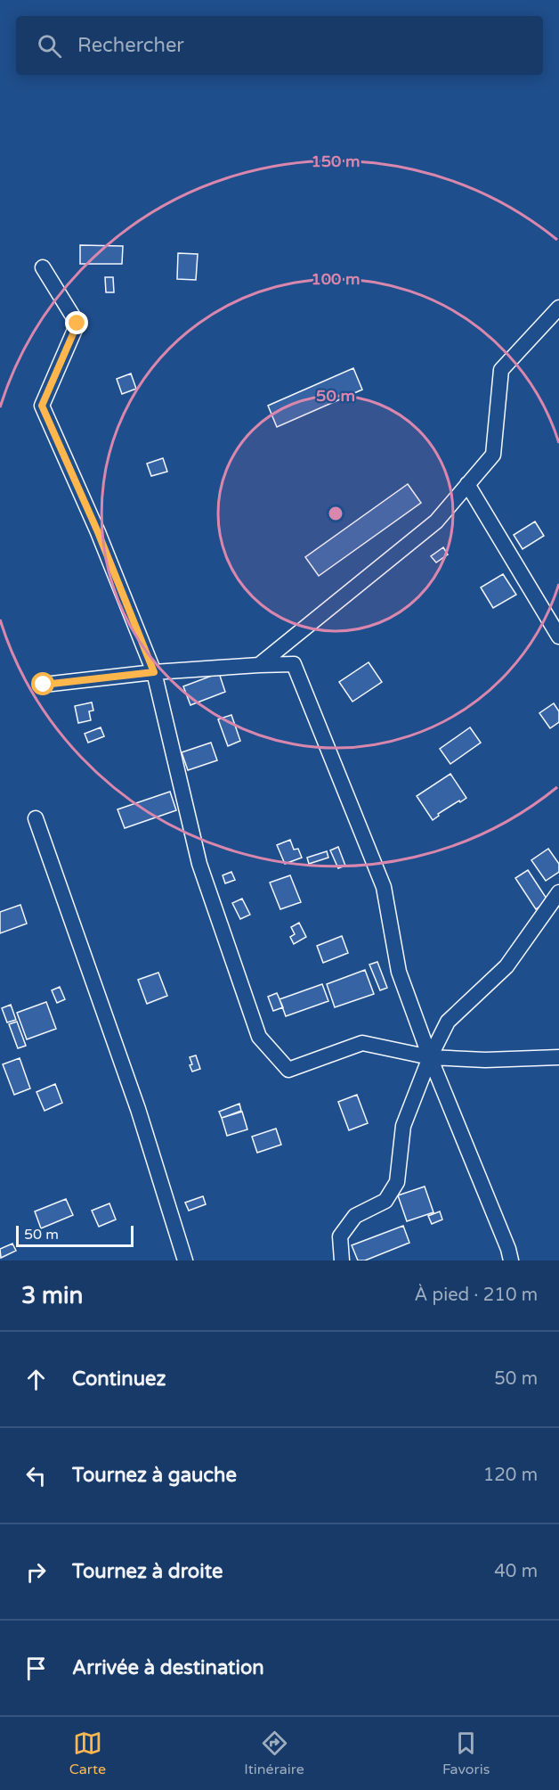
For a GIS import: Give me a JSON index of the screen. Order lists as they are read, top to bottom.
{
  "scale_bar": "50 m",
  "page": {
    "search": "Rechercher",
    "scale": "50 m",
    "heading": ["3 min", "À pied · 210 m"],
    "list": [
      ["Continuez", "50 m"],
      ["Tournez à gauche", "120 m"],
      ["Tournez à droite", "40 m"],
      "Arrivée à destination"
    ],
    "nav": ["Carte", "Itinéraire", "Favoris"]
  },
  "rings": ["150 m", "100 m", "50 m"]
}
